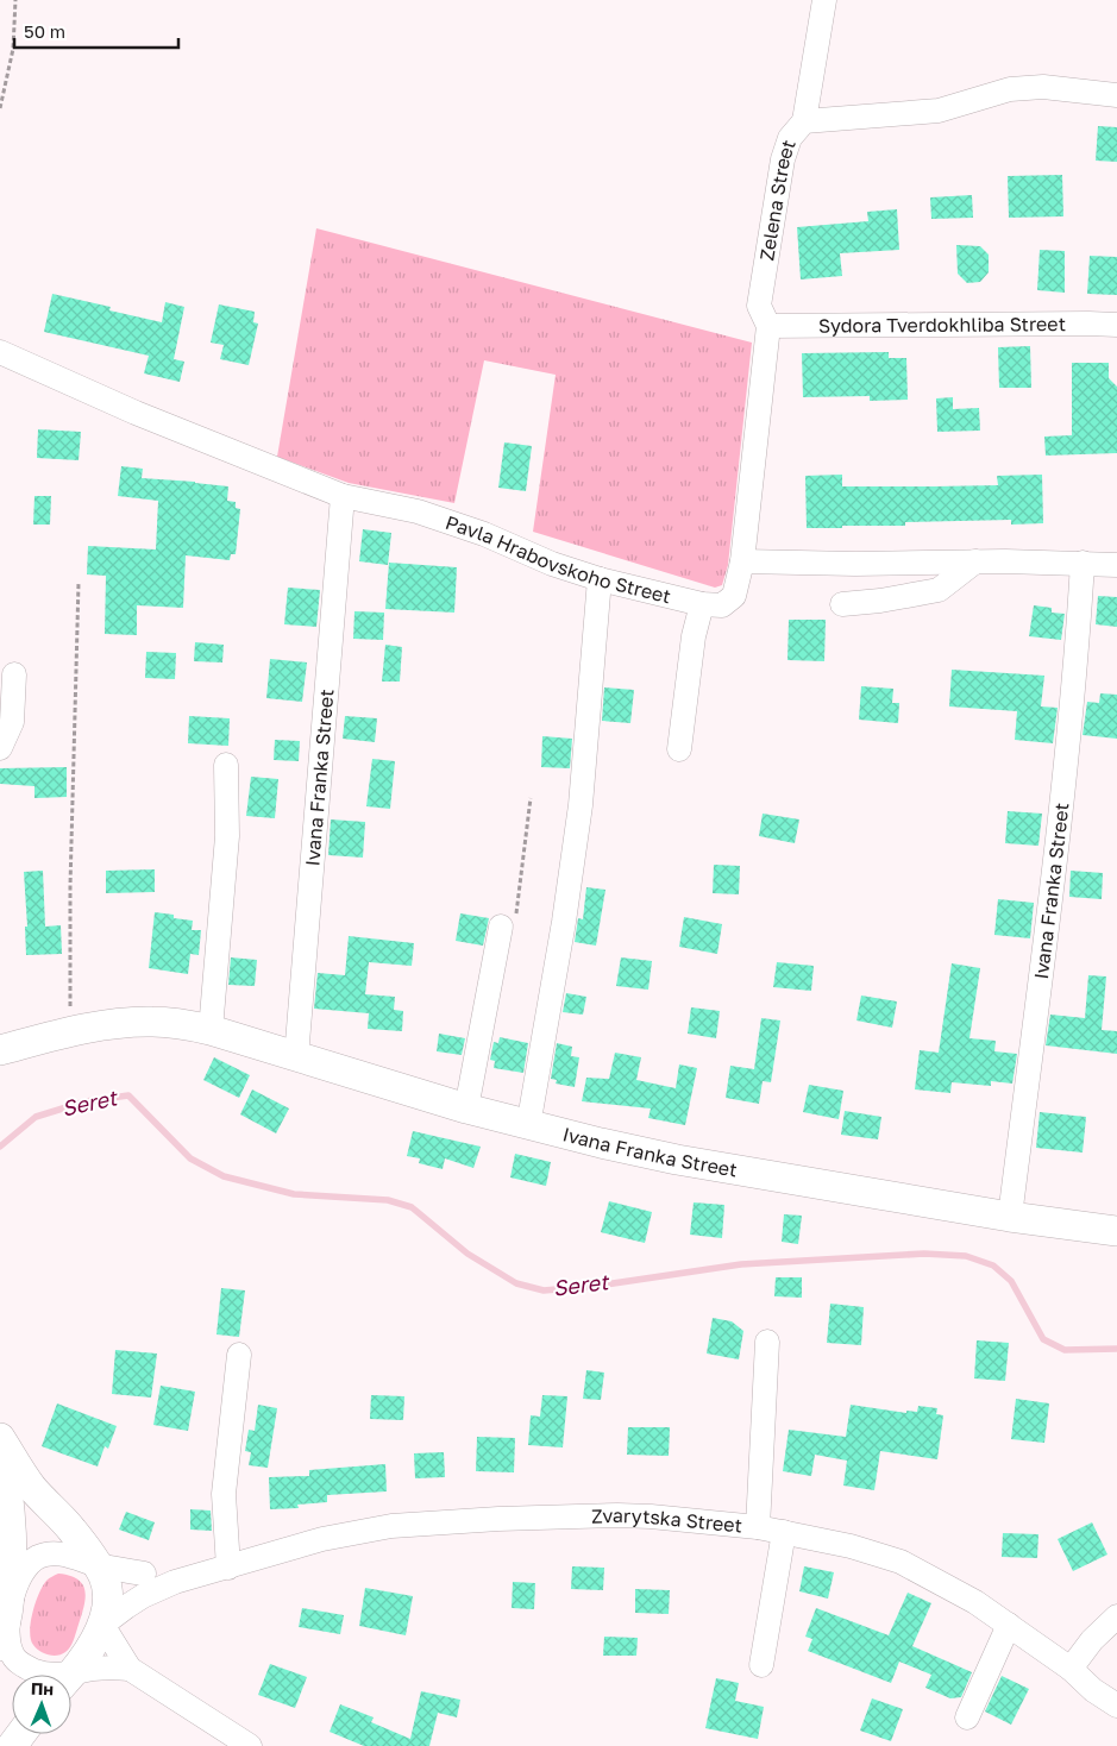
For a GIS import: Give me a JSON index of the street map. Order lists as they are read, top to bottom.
{
  "streets": {
    "main road": ["Ivana Franka Street"],
    "street": [
      "Zelena Street",
      "Sydora Tverdokhliba Street",
      "Pavla Hrabovskoho Street",
      "Zvarytska Street"
    ]
  },
  "crossings": [
    ["Zelena Street", "Sydora Tverdokhliba Street"],
    ["Zelena Street", "Pavla Hrabovskoho Street"],
    ["Pavla Hrabovskoho Street", "Ivana Franka Street"]
  ],
  "water": ["Seret"],
  "scale_bar": "50 m",
  "north": "top"
}
